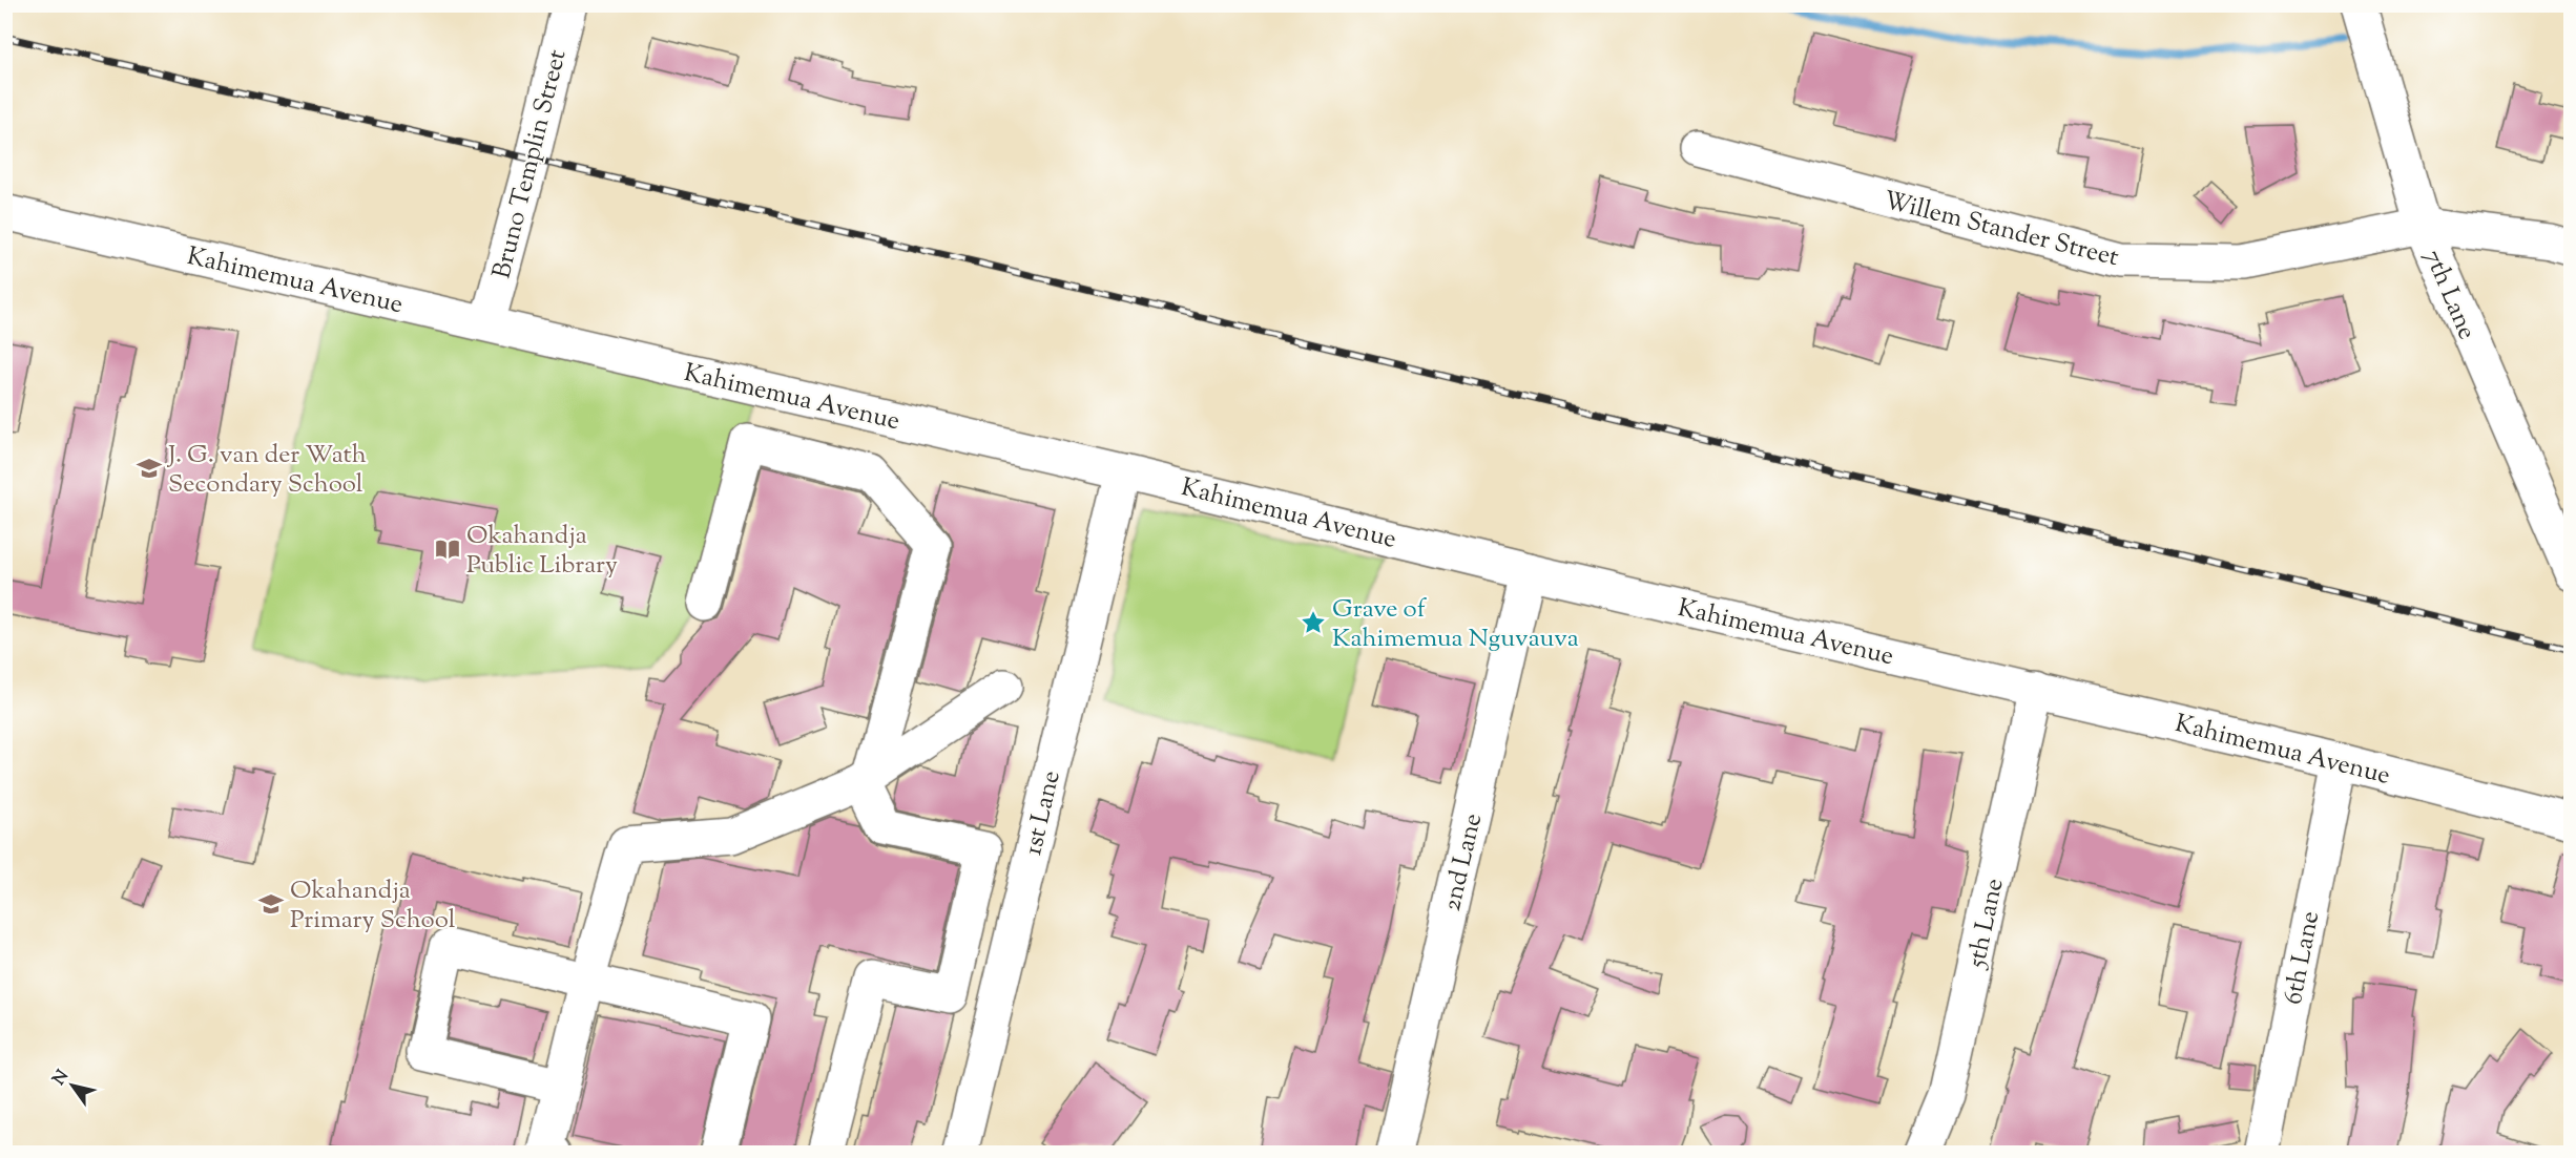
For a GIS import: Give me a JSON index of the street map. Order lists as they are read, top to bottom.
{
  "streets": {
    "street": [
      "Bruno Templin Street",
      "Willem Stander Street",
      "Kahimemua Avenue",
      "7th Lane",
      "1st Lane",
      "2nd Lane",
      "5th Lane",
      "6th Lane"
    ]
  },
  "crossings": [
    ["Bruno Templin Street", "Kahimemua Avenue"],
    ["Willem Stander Street", "7th Lane"],
    ["Kahimemua Avenue", "1st Lane"],
    ["Kahimemua Avenue", "2nd Lane"],
    ["Kahimemua Avenue", "5th Lane"],
    ["Kahimemua Avenue", "6th Lane"]
  ],
  "places": {
    "school or university": ["J. G. van der Wath Secondary School", "Okahandja Primary School"],
    "library": ["Okahandja Public Library"],
    "place": ["Grave of Kahimemua Nguvauva"]
  },
  "north": "top left"
}
